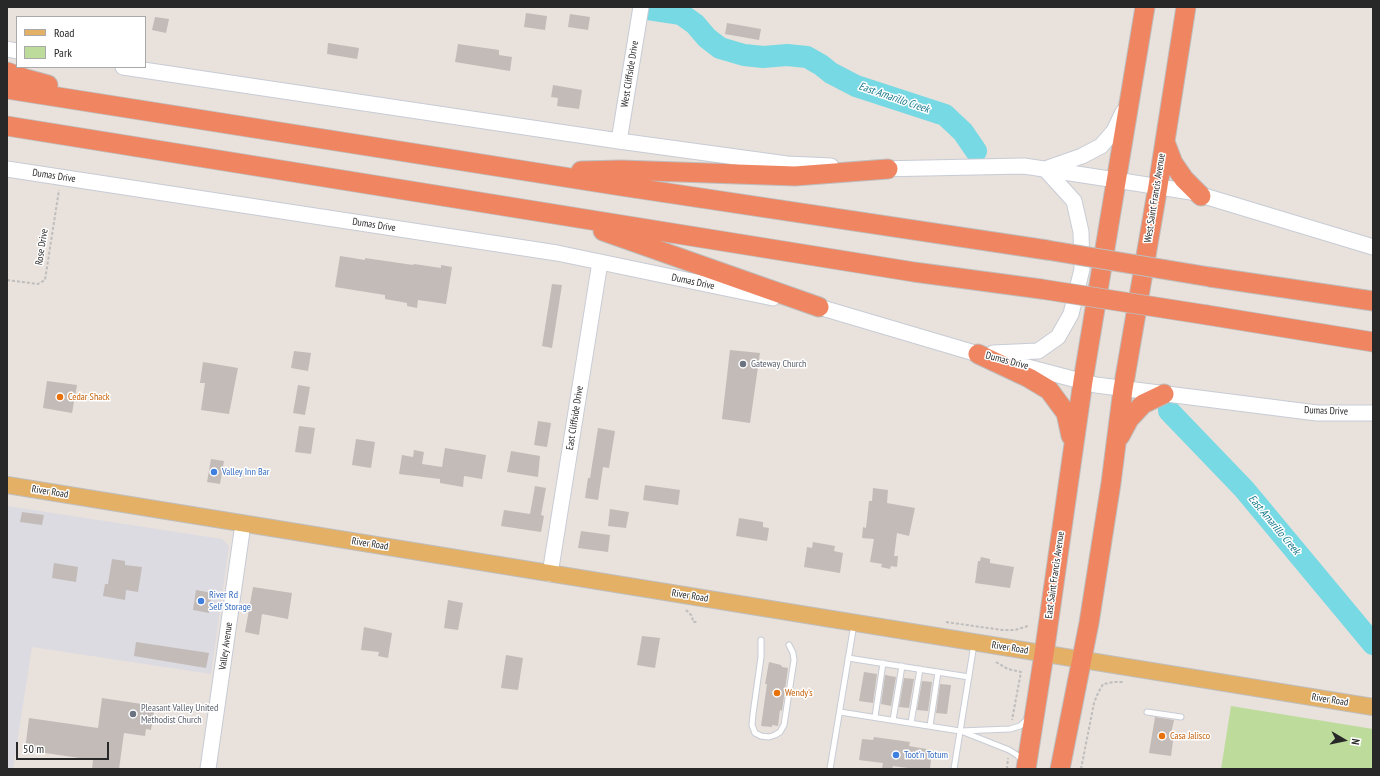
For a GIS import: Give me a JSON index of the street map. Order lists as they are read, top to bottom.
{
  "streets": {
    "highway": ["West Saint Francis Avenue", "East Saint Francis Avenue"],
    "main road": [
      "West Cliffside Drive",
      "Dumas Drive",
      "East Cliffside Drive",
      "River Road",
      "Valley Avenue"
    ],
    "path": ["Rose Drive"]
  },
  "crossings": [
    ["Dumas Drive", "West Saint Francis Avenue"],
    ["Dumas Drive", "Rose Drive"],
    ["Dumas Drive", "East Cliffside Drive"],
    ["Dumas Drive", "East Saint Francis Avenue"],
    ["East Cliffside Drive", "River Road"],
    ["River Road", "East Saint Francis Avenue"],
    ["River Road", "Valley Avenue"]
  ],
  "water": ["East Amarillo Creek"],
  "places": [
    "Gateway Church",
    "Cedar Shack",
    "Valley Inn Bar",
    "River Rd Self Storage",
    "Wendy's",
    "Pleasant Valley United Methodist Church",
    "Casa Jalisco",
    "Toot'n Totum"
  ],
  "legend": ["Road", "Park"],
  "scale_bar": "50 m",
  "north": "right"
}
